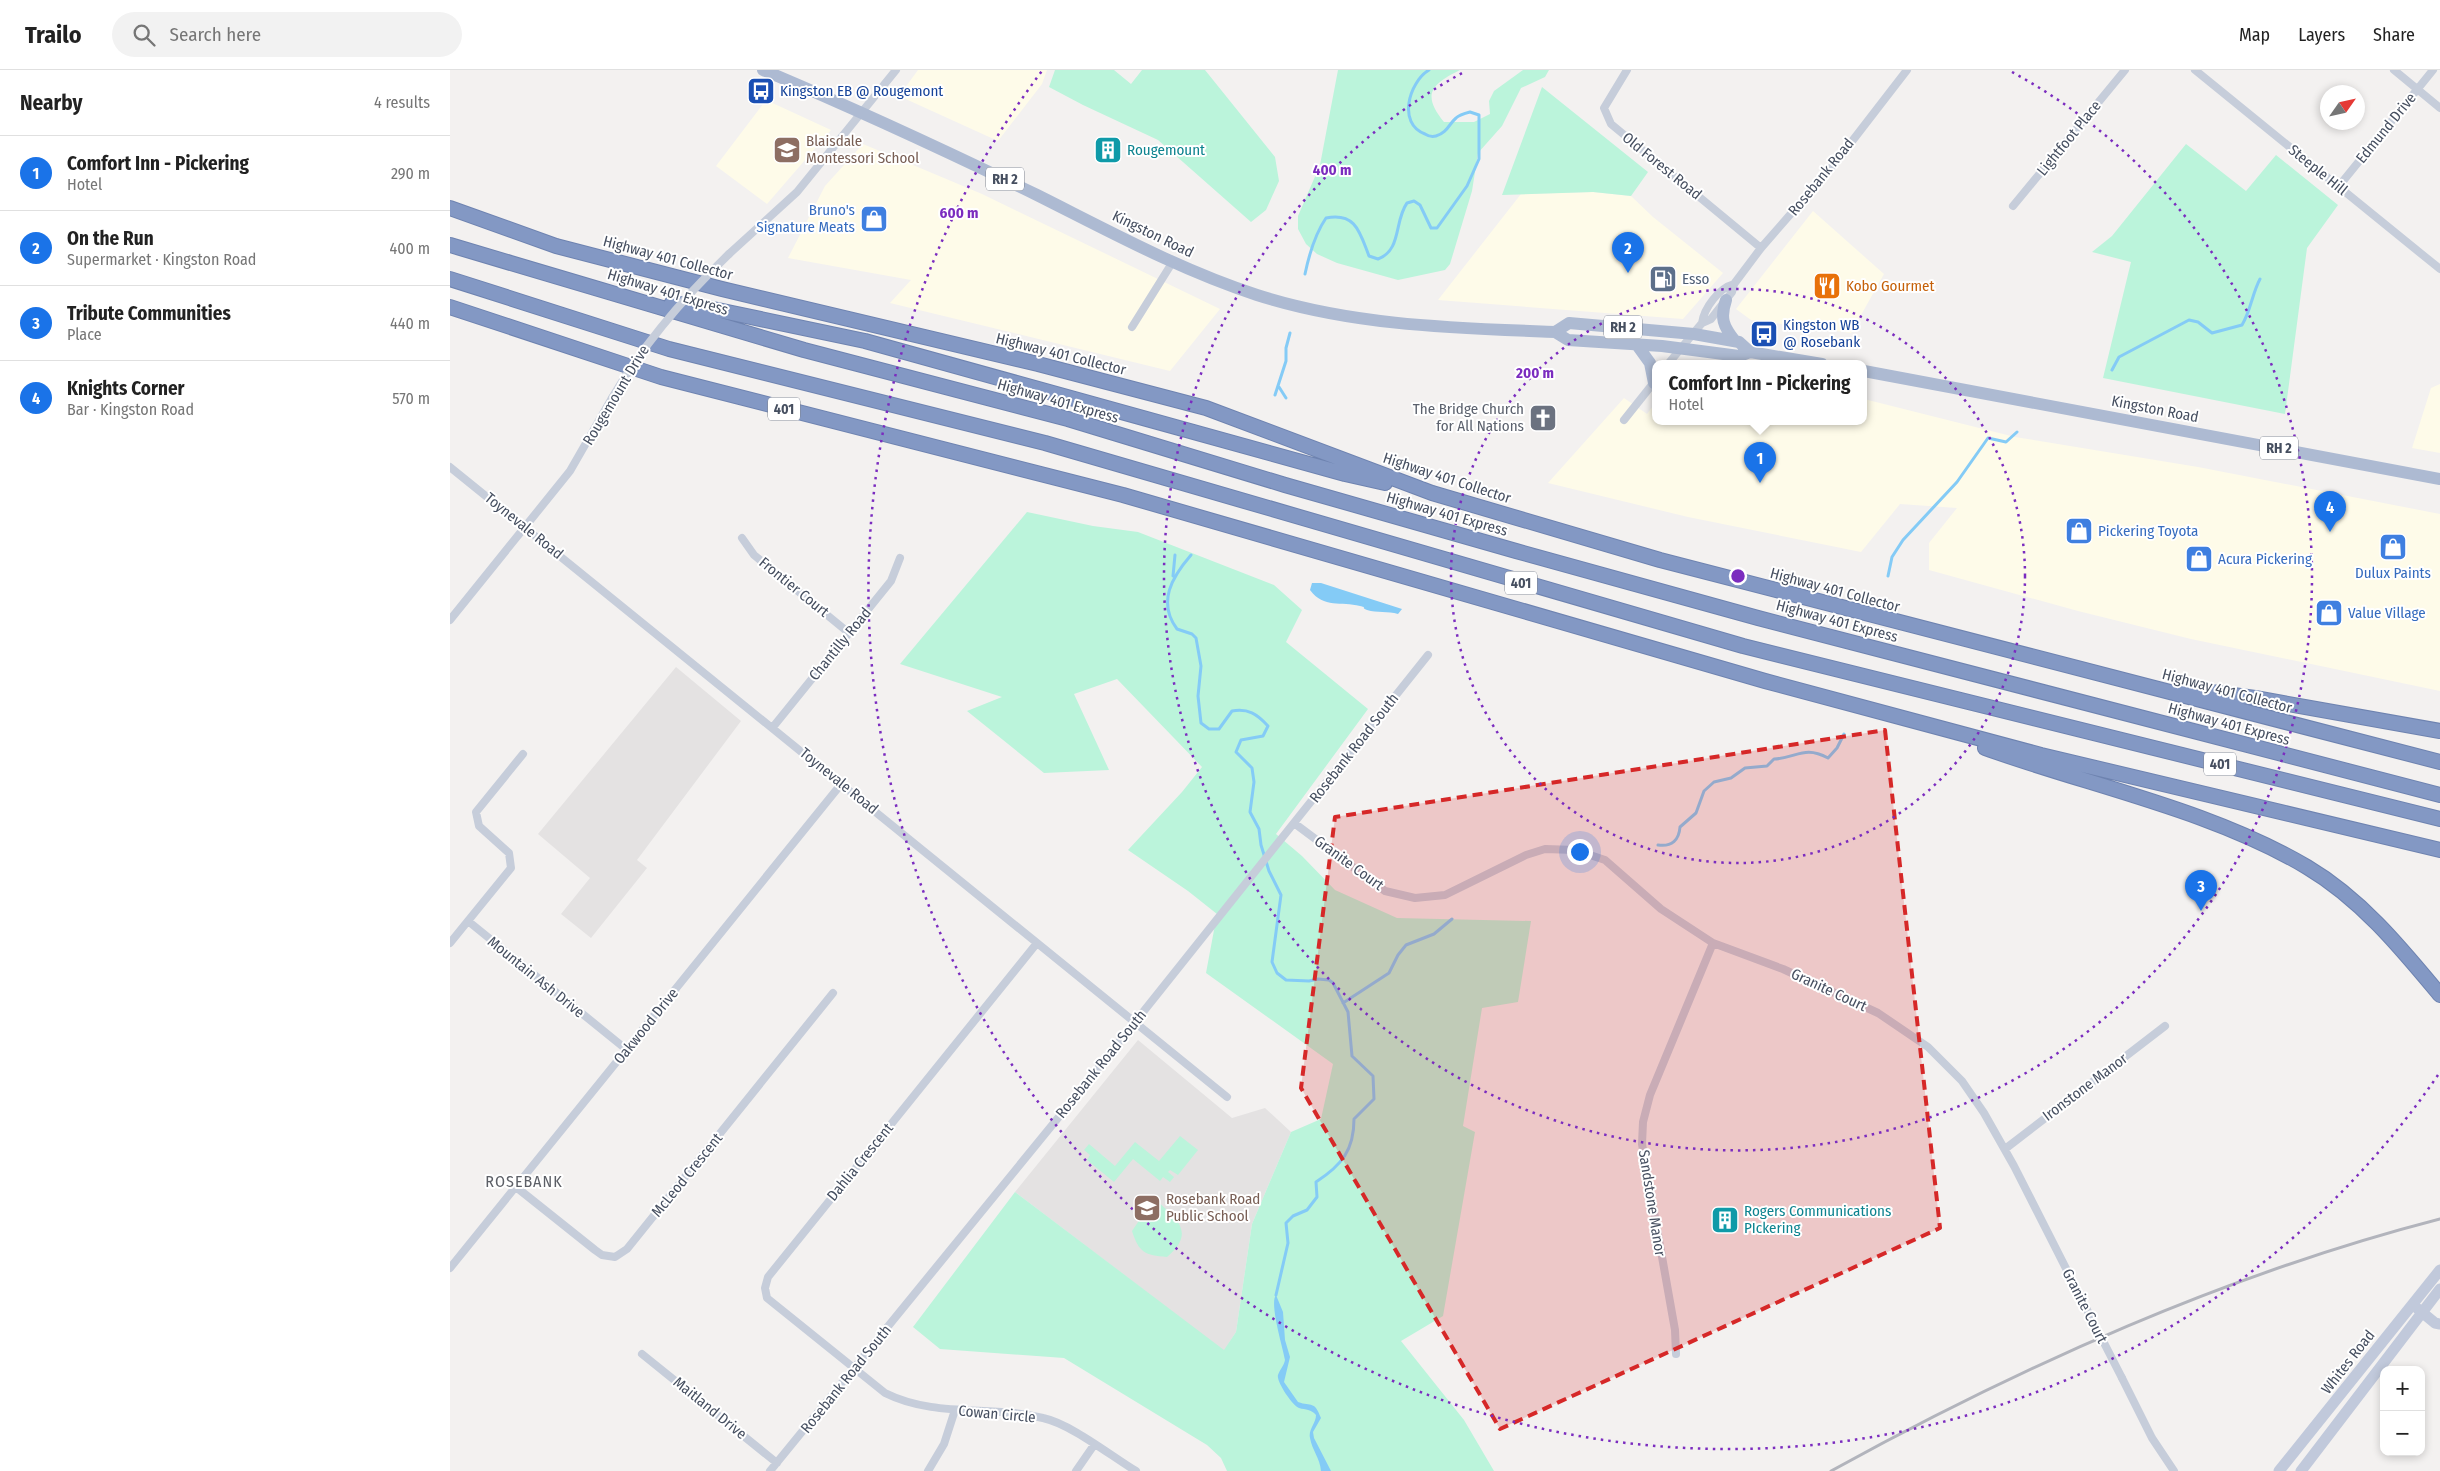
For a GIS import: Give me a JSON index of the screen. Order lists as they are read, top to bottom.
{
  "streets": {
    "highway": ["Highway 401 Collector", "Highway 401 Express", "401"],
    "main road": ["RH 2", "Kingston Road", "Whites Road"],
    "street": [
      "Edmund Drive",
      "Lightfoot Place",
      "Old Forest Road",
      "Steeple Hill",
      "Rosebank Road",
      "Rougemount Drive",
      "Toynevale Road",
      "Frontier Court",
      "Chantilly Road",
      "Rosebank Road South",
      "Granite Court",
      "Mountain Ash Drive",
      "Oakwood Drive",
      "Ironstone Manor",
      "Dahlia Crescent",
      "McLeod Crescent",
      "Sandstone Manor",
      "Maitland Drive",
      "Cowan Circle"
    ]
  },
  "crossings": [
    ["Edmund Drive", "Steeple Hill"],
    ["Old Forest Road", "Rosebank Road"],
    ["Rosebank Road", "Kingston Road"],
    ["Kingston Road", "Rougemount Drive"],
    ["Rougemount Drive", "Toynevale Road"],
    ["Toynevale Road", "Chantilly Road"],
    ["Toynevale Road", "Rosebank Road South"],
    ["Toynevale Road", "Oakwood Drive"],
    ["Toynevale Road", "Dahlia Crescent"],
    ["Frontier Court", "Chantilly Road"],
    ["Rosebank Road South", "Granite Court"],
    ["Rosebank Road South", "Dahlia Crescent"],
    ["Rosebank Road South", "Maitland Drive"],
    ["Rosebank Road South", "Cowan Circle"],
    ["Granite Court", "Ironstone Manor"],
    ["Granite Court", "Sandstone Manor"],
    ["Mountain Ash Drive", "Oakwood Drive"],
    ["Oakwood Drive", "McLeod Crescent"],
    ["Dahlia Crescent", "Cowan Circle"]
  ],
  "districts": ["ROSEBANK"],
  "places": {
    "bus stop": ["Kingston EB @ Rougemont", "Kingston WB @ Rosebank"],
    "school or university": ["Blaisdale Montessori School", "Rosebank Road Public School"],
    "building": ["Rougemount", "Rogers Communications PIckering"],
    "shop": [
      "Bruno's Signature Meats",
      "Pickering Toyota",
      "Dulux Paints",
      "Acura Pickering",
      "Value Village"
    ],
    "fuel station": ["Esso"],
    "restaurant": ["Kobo Gourmet"],
    "church": ["The Bridge Church for All Nations"]
  },
  "north": "top right",
  "page": {
    "header": "Trailo",
    "search": "Search here",
    "nav": ["Map", "Layers", "Share"],
    "heading": ["Nearby", "4 results"],
    "list": [
      {
        "mark": "1",
        "name": "Comfort Inn - Pickering",
        "note": "Hotel",
        "value": "290 m"
      },
      {
        "mark": "2",
        "name": "On the Run",
        "note": "Supermarket · Kingston Road",
        "value": "400 m"
      },
      {
        "mark": "3",
        "name": "Tribute Communities",
        "note": "Place",
        "value": "440 m"
      },
      {
        "mark": "4",
        "name": "Knights Corner",
        "note": "Bar · Kingston Road",
        "value": "570 m"
      }
    ],
    "pins": [
      "2",
      "1",
      "4",
      "3"
    ],
    "popup": ["Comfort Inn - Pickering", "Hotel"],
    "map_buttons": ["+", "−"]
  },
  "rings": ["400 m", "600 m", "200 m"]
}
